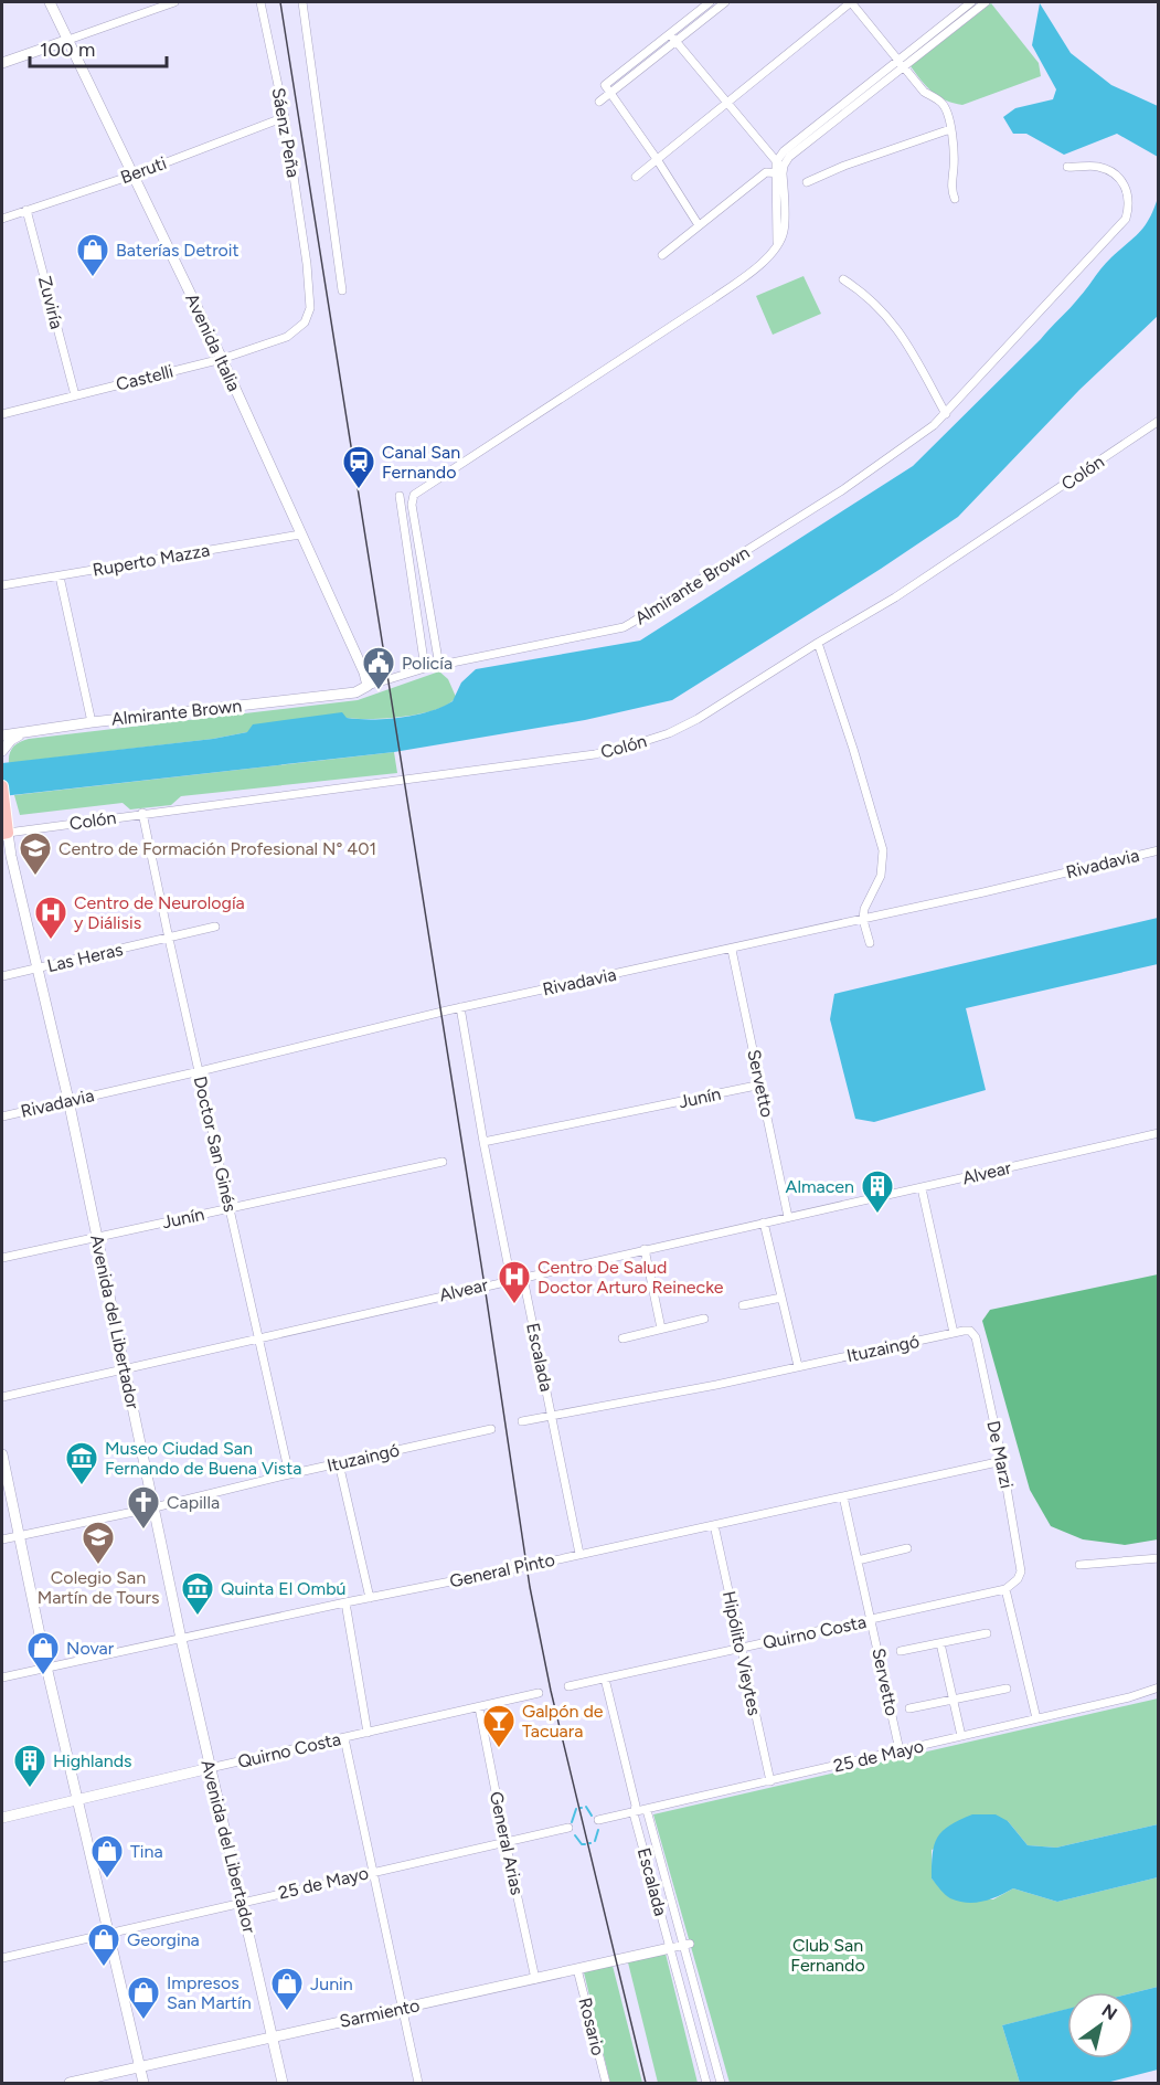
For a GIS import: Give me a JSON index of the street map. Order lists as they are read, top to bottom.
{
  "streets": {
    "street": [
      "Sáenz Peña",
      "Beruti",
      "Zuviría",
      "Avenida Italia",
      "Castelli",
      "Colón",
      "Ruperto Mazza",
      "Almirante Brown",
      "Rivadavia",
      "Las Heras",
      "Servetto",
      "Junín",
      "Doctor San Ginés",
      "Alvear",
      "Avenida del Libertador",
      "Ituzaingó",
      "Escalada",
      "De Marzi",
      "General Pinto",
      "Quirno Costa",
      "Hipólito Vieytes",
      "25 de Mayo",
      "General Arias",
      "Sarmiento",
      "Rosario"
    ]
  },
  "crossings": [
    ["Sáenz Peña", "Beruti"],
    ["Sáenz Peña", "Castelli"],
    ["Beruti", "Zuviría"],
    ["Beruti", "Avenida Italia"],
    ["Zuviría", "Castelli"],
    ["Avenida Italia", "Castelli"],
    ["Avenida Italia", "Ruperto Mazza"],
    ["Avenida Italia", "Almirante Brown"],
    ["Colón", "Doctor San Ginés"],
    ["Colón", "Avenida del Libertador"],
    ["Rivadavia", "Servetto"],
    ["Rivadavia", "Doctor San Ginés"],
    ["Rivadavia", "Avenida del Libertador"],
    ["Las Heras", "Doctor San Ginés"],
    ["Las Heras", "Avenida del Libertador"],
    ["Servetto", "Junín"],
    ["Servetto", "Alvear"],
    ["Servetto", "General Pinto"],
    ["Servetto", "Quirno Costa"],
    ["Servetto", "25 de Mayo"],
    ["Junín", "Doctor San Ginés"],
    ["Junín", "Avenida del Libertador"],
    ["Doctor San Ginés", "Alvear"],
    ["Doctor San Ginés", "Ituzaingó"],
    ["Alvear", "Avenida del Libertador"],
    ["Alvear", "Escalada"],
    ["Avenida del Libertador", "Ituzaingó"],
    ["Avenida del Libertador", "General Pinto"],
    ["Avenida del Libertador", "Quirno Costa"],
    ["Avenida del Libertador", "25 de Mayo"],
    ["Avenida del Libertador", "Sarmiento"],
    ["Ituzaingó", "Escalada"],
    ["Ituzaingó", "De Marzi"],
    ["Escalada", "General Pinto"],
    ["Escalada", "Quirno Costa"],
    ["Escalada", "25 de Mayo"],
    ["Escalada", "Sarmiento"],
    ["De Marzi", "General Pinto"],
    ["De Marzi", "Quirno Costa"],
    ["General Pinto", "Hipólito Vieytes"],
    ["Quirno Costa", "Hipólito Vieytes"],
    ["Quirno Costa", "General Arias"],
    ["Hipólito Vieytes", "25 de Mayo"],
    ["25 de Mayo", "General Arias"],
    ["General Arias", "Sarmiento"],
    ["Sarmiento", "Rosario"]
  ],
  "parks": ["Club San Fernando"],
  "places": {
    "shop": [
      "Baterías Detroit",
      "Novar",
      "Tina",
      "Georgina",
      "Junin",
      "Impresos San Martín"
    ],
    "station": ["Canal San Fernando"],
    "public building": ["Policía"],
    "school or university": ["Centro de Formación Profesional N° 401", "Colegio San Martín de Tours"],
    "hospital": ["Centro de Neurología y Diálisis", "Centro De Salud Doctor Arturo Reinecke"],
    "building": ["Almacen", "Highlands"],
    "museum": ["Museo Ciudad San Fernando de Buena Vista", "Quinta El Ombú"],
    "church": ["Capilla"],
    "bar": ["Galpón de Tacuara"]
  },
  "scale_bar": "100 m",
  "north": "top right"
}
